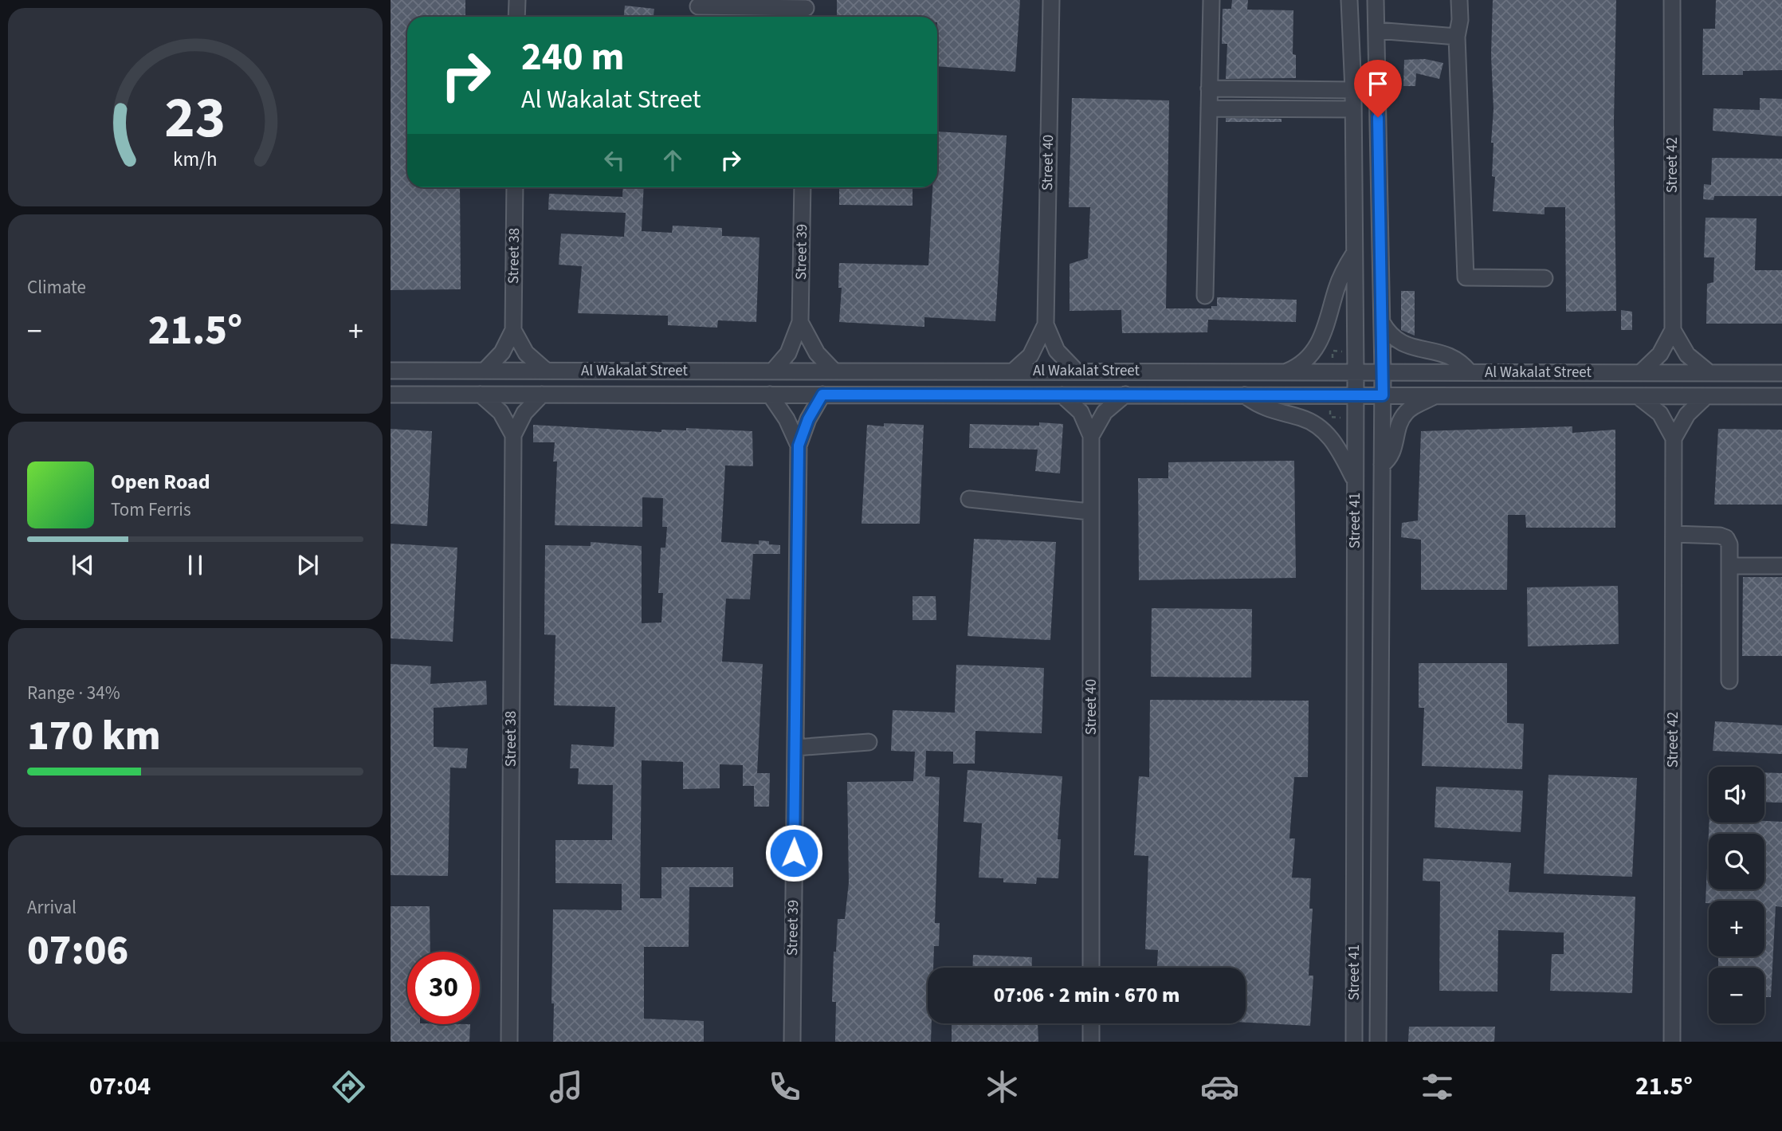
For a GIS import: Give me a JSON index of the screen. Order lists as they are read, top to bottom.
{
  "streets": {
    "street": [
      "Street 40",
      "Street 42",
      "Street 39",
      "Street 38",
      "Al Wakalat Street",
      "Street 41"
    ]
  },
  "crossings": [
    ["Street 40", "Al Wakalat Street"],
    ["Street 42", "Al Wakalat Street"],
    ["Street 39", "Al Wakalat Street"],
    ["Street 38", "Al Wakalat Street"],
    ["Al Wakalat Street", "Street 41"]
  ],
  "page": {
    "turn": ["240 m", "Al Wakalat Street"],
    "tile": [
      "Climate",
      ["Range · 34%", "170 km"],
      ["Arrival", "07:06"]
    ],
    "heat": ["−", "21.5°", "+"],
    "song": ["Open Road", "Tom Ferris"],
    "map_buttons": ["+", "−"],
    "limit": "30",
    "trip": "07:06 · 2 min · 670 m",
    "tabs": ["07:04", "21.5°"],
    "gauge": ["23", "km/h"]
  }
}
